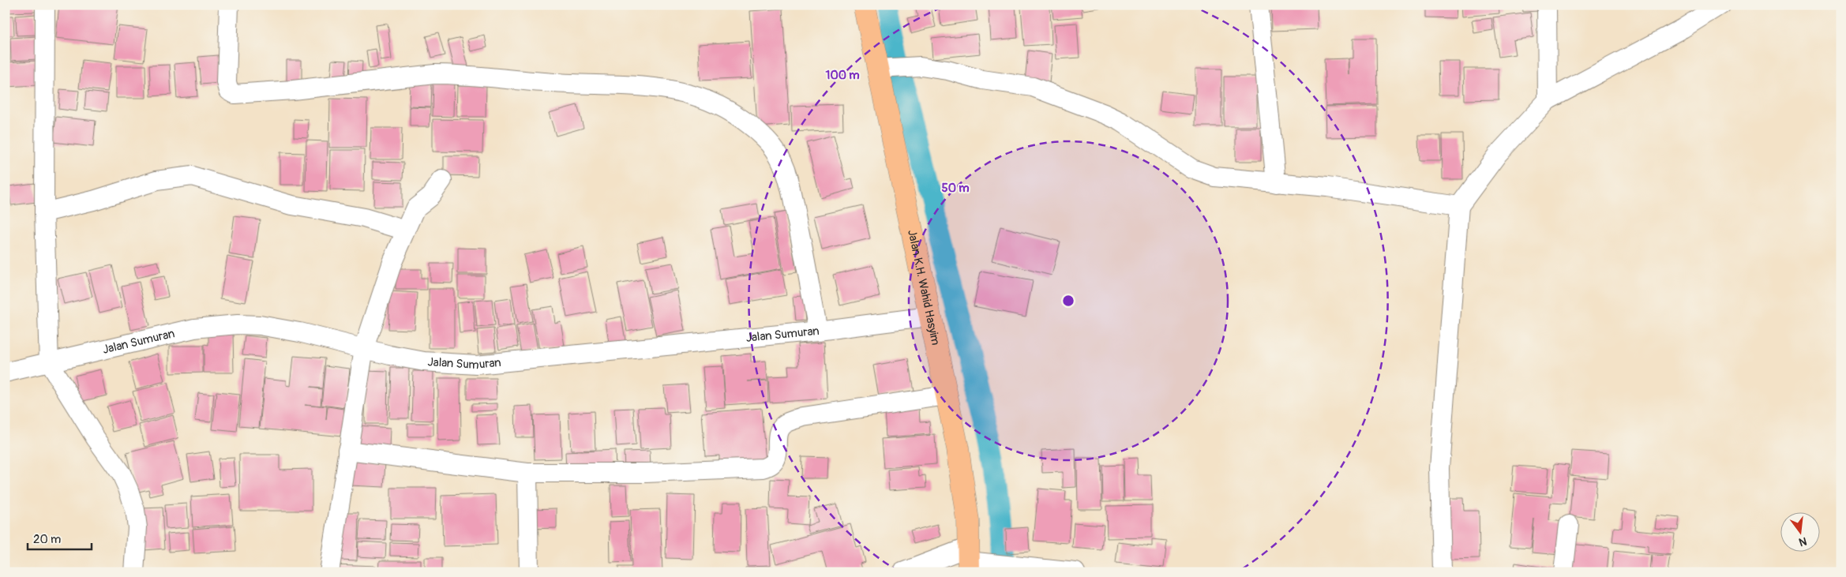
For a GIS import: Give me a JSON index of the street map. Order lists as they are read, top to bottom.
{
  "streets": {
    "main road": ["Jalan K.H. Wahid Hasyim"],
    "street": ["Jalan Sumuran"]
  },
  "crossings": [
    ["Jalan K.H. Wahid Hasyim", "Jalan Sumuran"]
  ],
  "scale_bar": "20 m",
  "north": "bottom",
  "rings": ["100 m", "50 m"]
}
